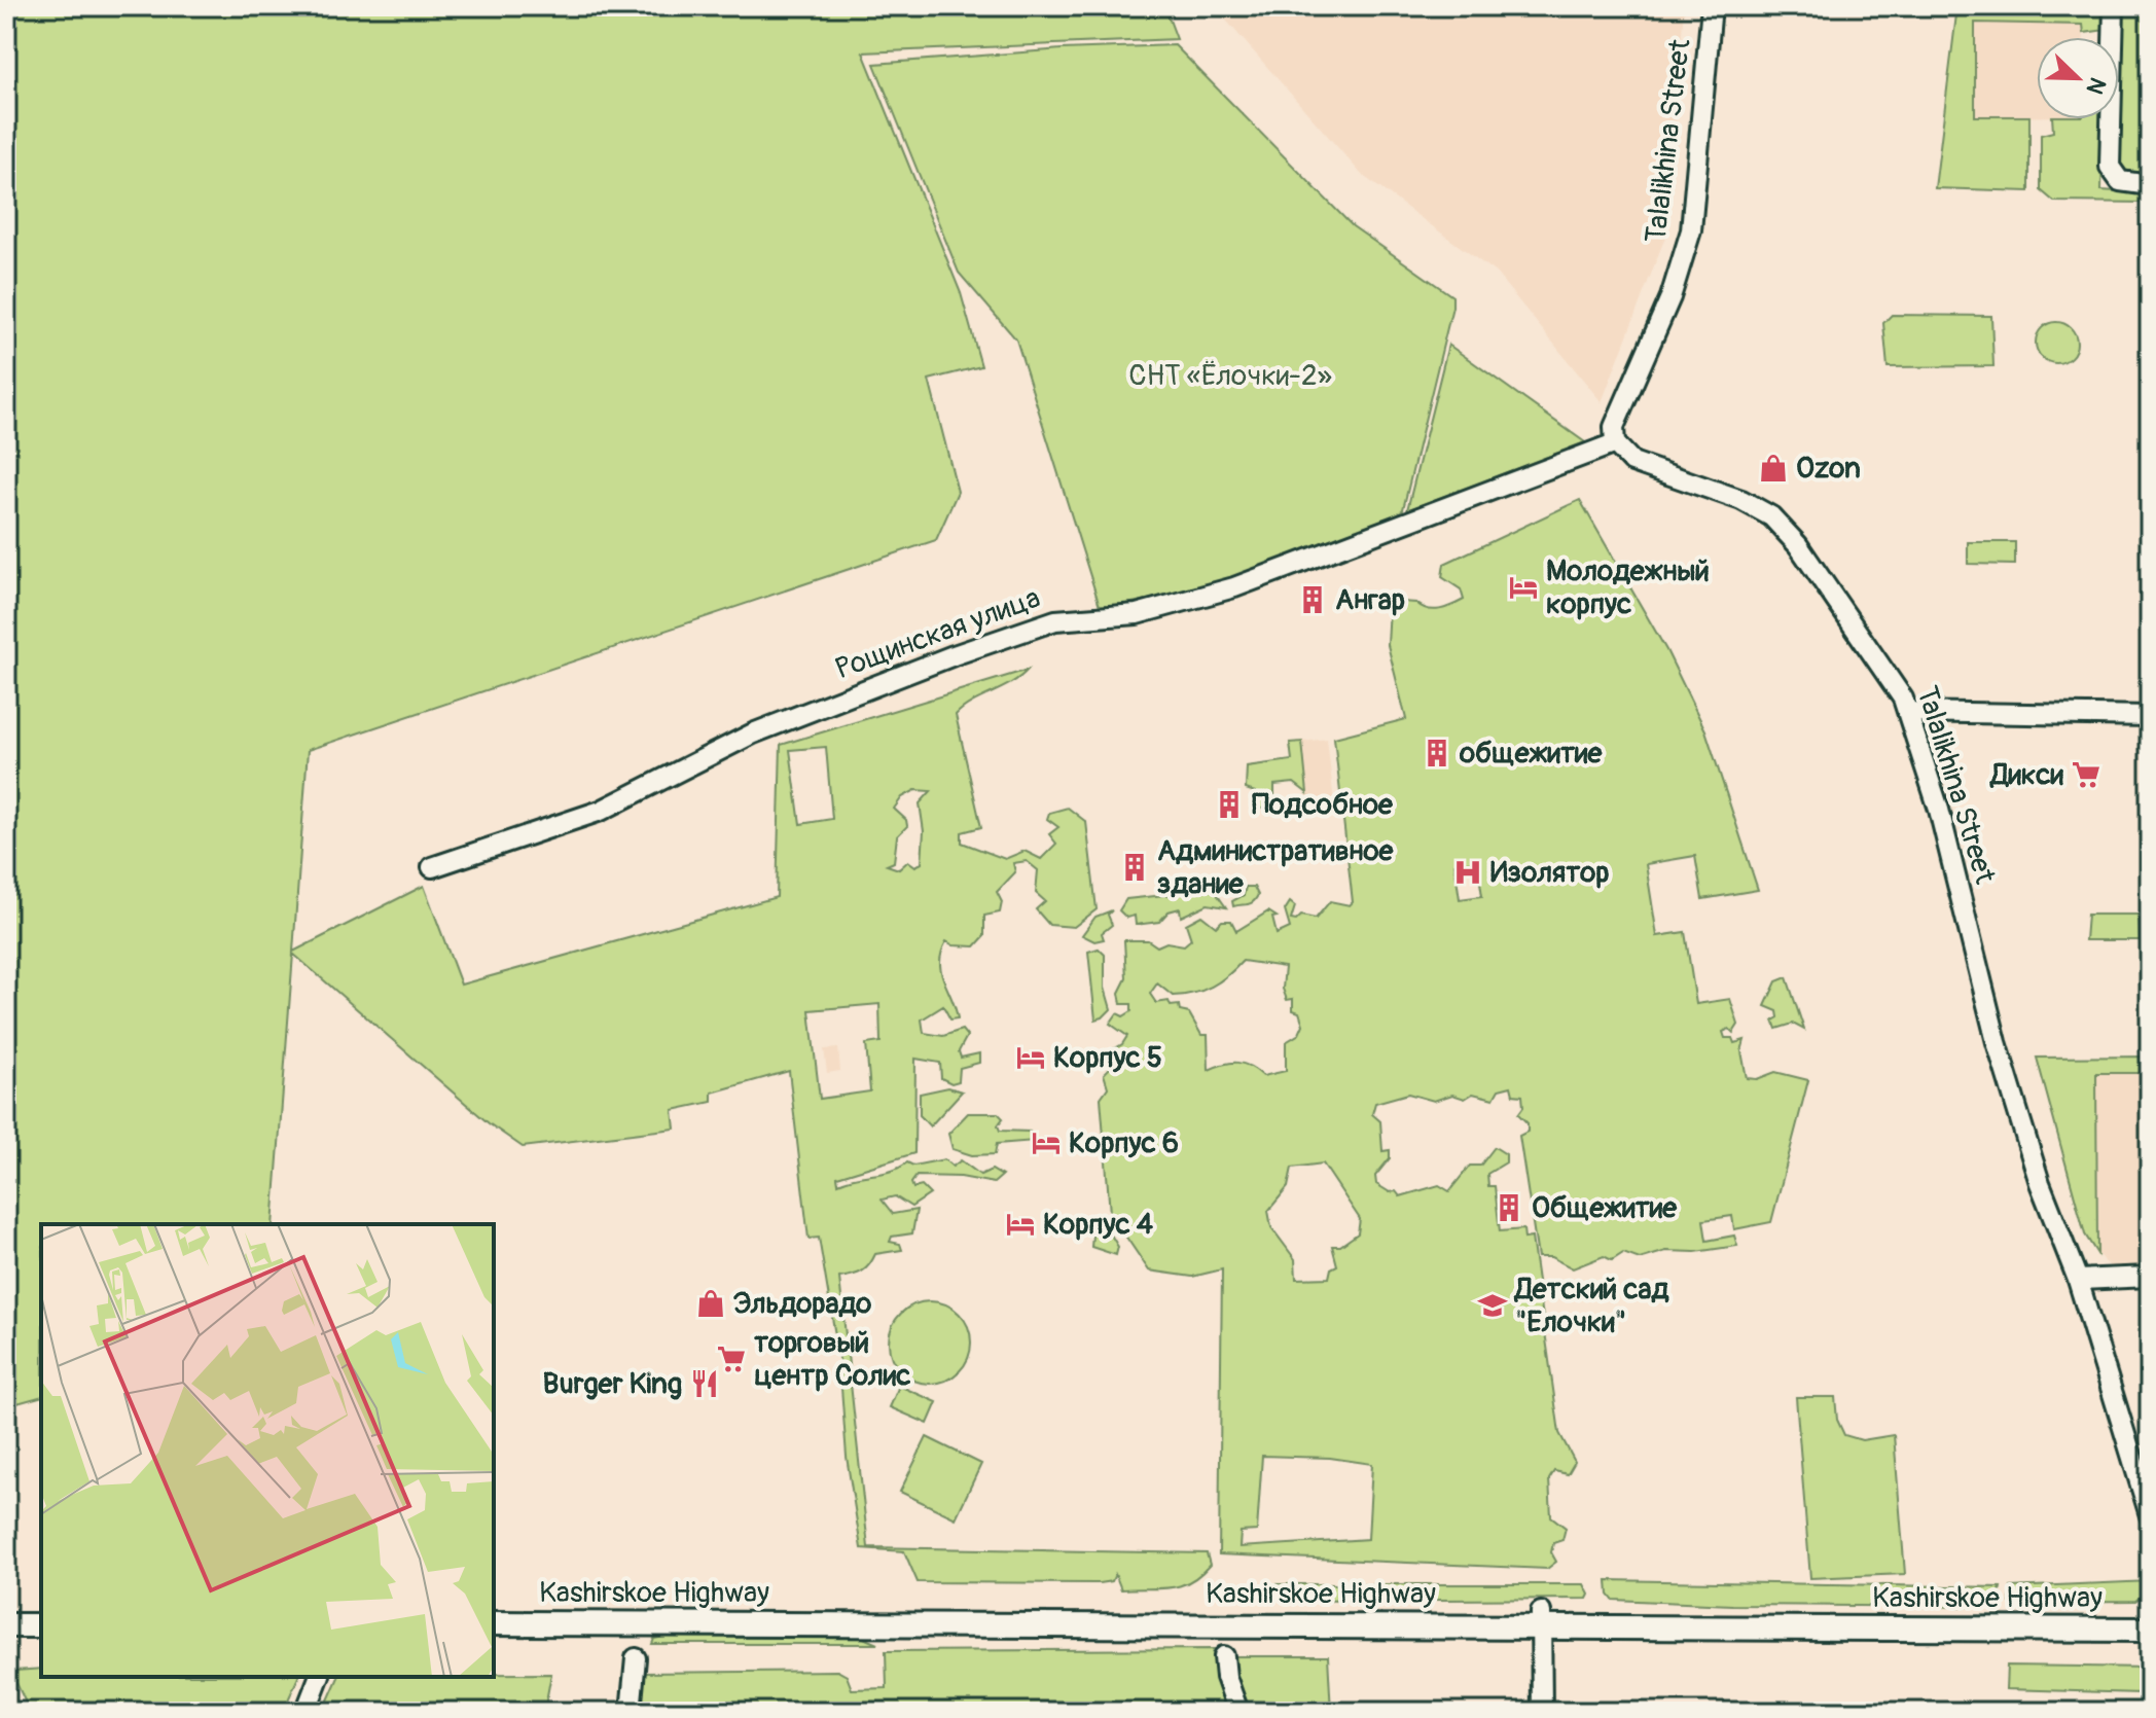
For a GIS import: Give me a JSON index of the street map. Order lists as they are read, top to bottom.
{
  "streets": {
    "main road": ["Kashirskoe Highway"],
    "street": ["Talalikhina Street", "Рощинская улица"]
  },
  "crossings": [
    ["Talalikhina Street", "Рощинская улица"]
  ],
  "parks": ["СНТ «Ёлочки-2»"],
  "places": {
    "shop": ["Ozon", "Эльдорадо"],
    "hotel": [
      "Молодежный корпус",
      "Корпус 5",
      "Корпус 6",
      "Корпус 4"
    ],
    "building": [
      "Ангар",
      "общежитие",
      "Подсобное",
      "Административное здание",
      "Общежитие"
    ],
    "supermarket": ["Дикси", "торговый центр Солис"],
    "hospital": ["Изолятор"],
    "school or university": ["Детский сад \"Елочки\""],
    "restaurant": ["Burger King"]
  },
  "north": "bottom right"
}
